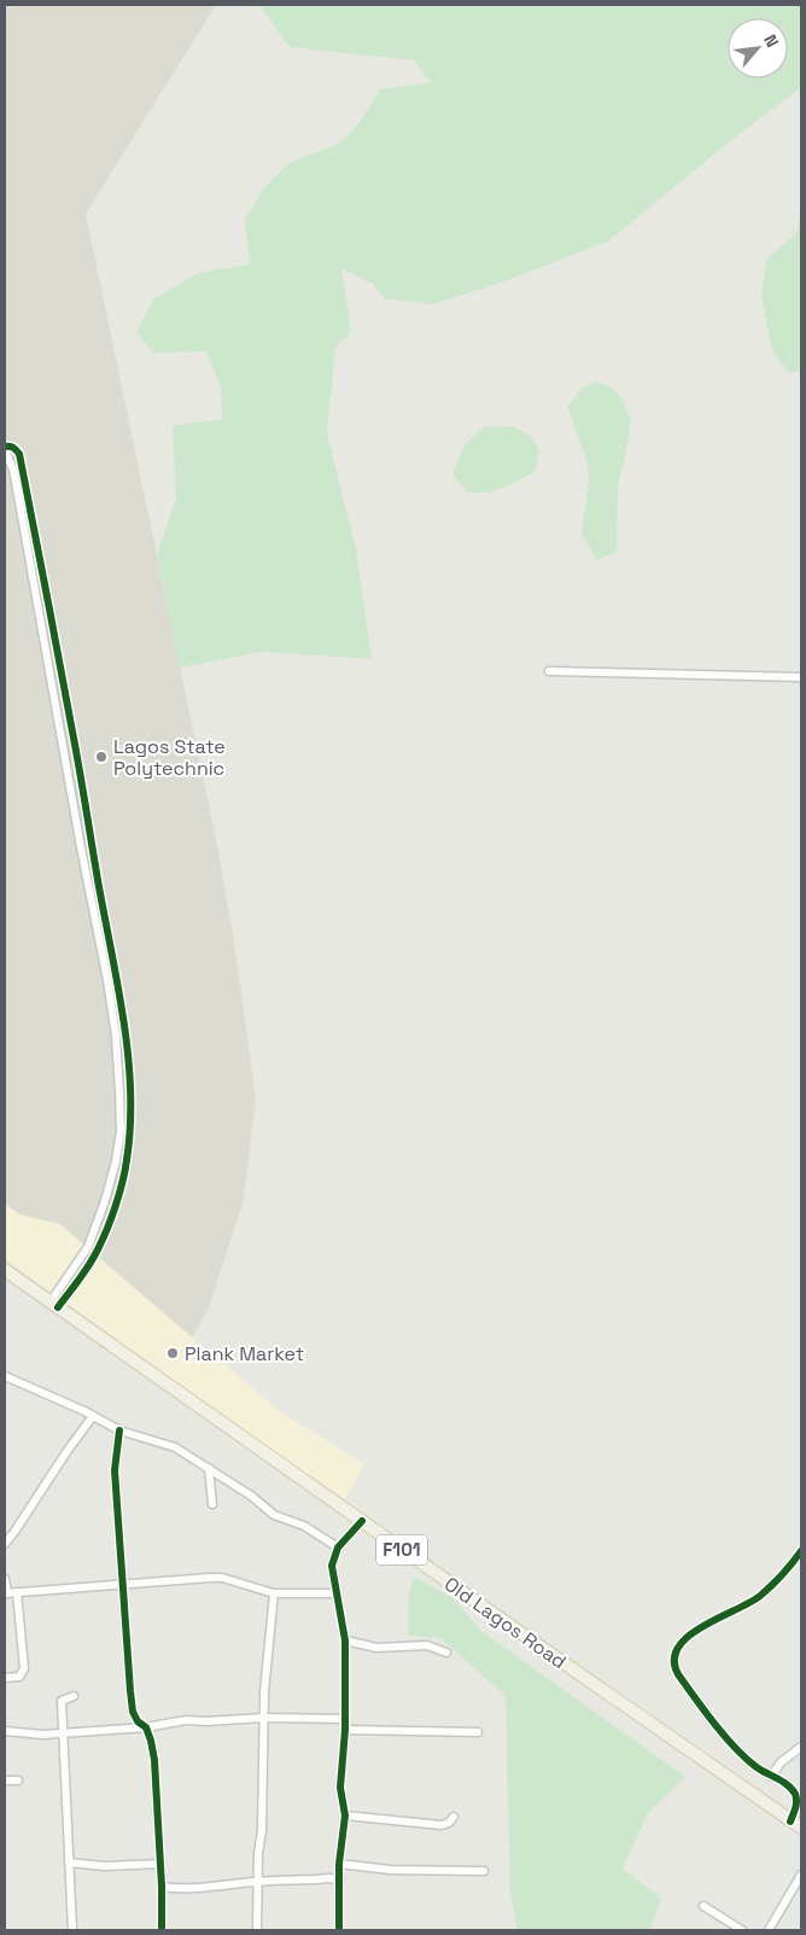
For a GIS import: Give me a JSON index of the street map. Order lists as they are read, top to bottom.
{
  "streets": {
    "main road": ["F101", "Old Lagos Road"]
  },
  "places": ["Lagos State Polytechnic", "Plank Market"],
  "north": "top right"
}
